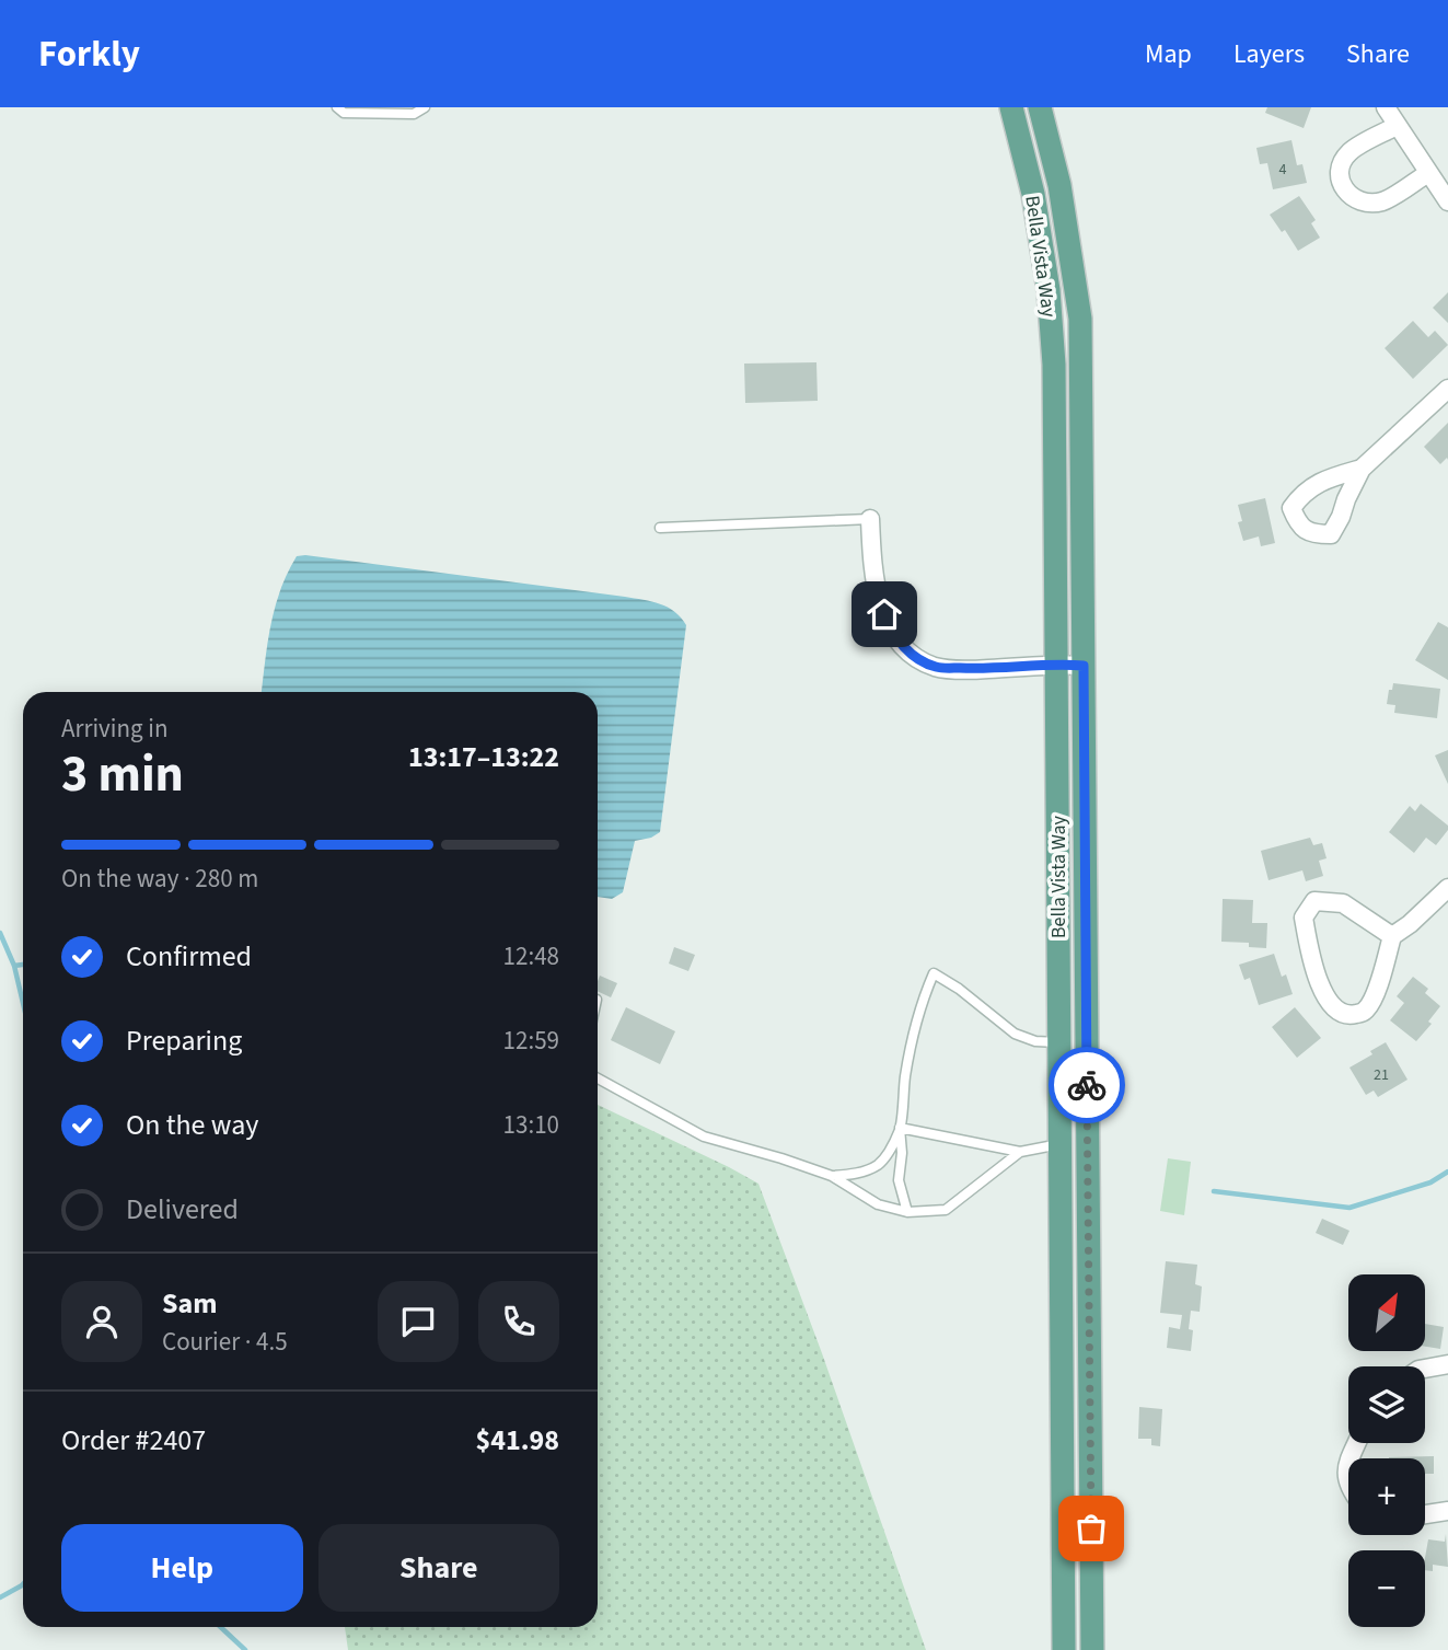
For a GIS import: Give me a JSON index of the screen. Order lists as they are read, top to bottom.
{
  "streets": {
    "main road": ["Bella Vista Way"]
  },
  "house_numbers": ["4", "21"],
  "north": "top right",
  "page": {
    "header": "Forkly",
    "nav": ["Map", "Layers", "Share"],
    "heading": ["3 min", "Arriving in", "13:17–13:22"],
    "panel": [
      "Sam",
      "Courier · 4.5",
      "Order #2407",
      "$41.98"
    ],
    "bar": "On the way · 280 m",
    "list": [
      ["Confirmed", "12:48"],
      ["Preparing", "12:59"],
      ["On the way", "13:10"],
      "Delivered"
    ],
    "map_buttons": ["+", "−"],
    "buttons": ["Help", "Share"]
  }
}
